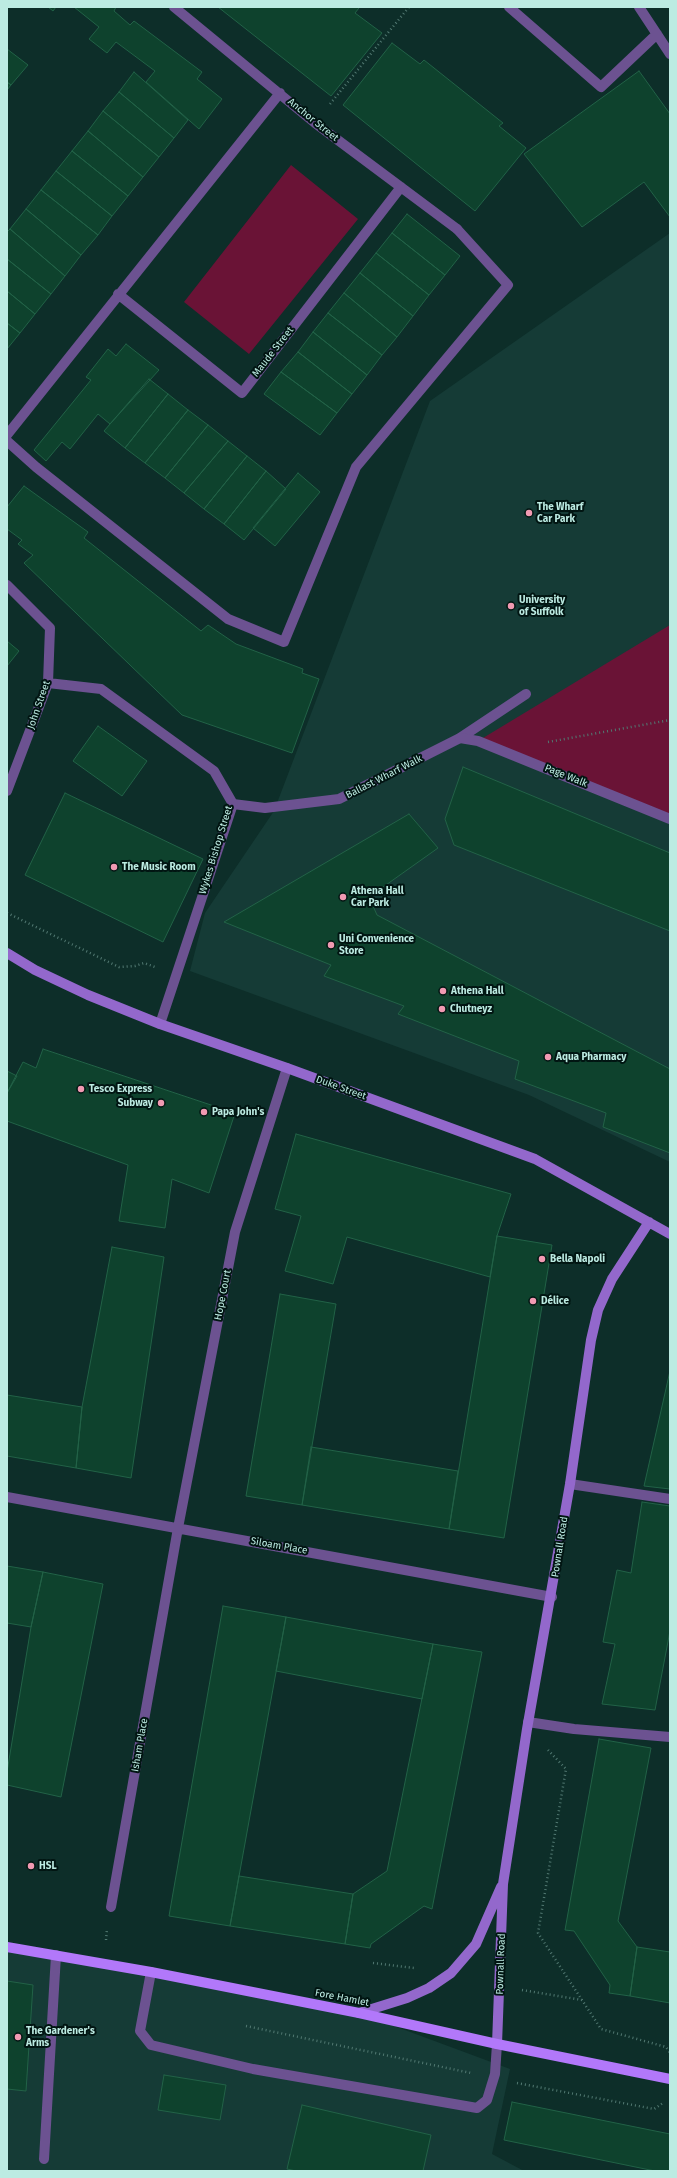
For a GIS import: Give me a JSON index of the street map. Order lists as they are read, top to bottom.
{
  "streets": {
    "main road": ["Fore Hamlet"],
    "street": [
      "Anchor Street",
      "Maude Street",
      "John Street",
      "Page Walk",
      "Ballast Wharf Walk",
      "Wykes Bishop Street",
      "Duke Street",
      "Hope Court",
      "Siloam Place",
      "Pownall Road",
      "Isham Place"
    ]
  },
  "crossings": [
    ["Anchor Street", "Maude Street"],
    ["John Street", "Wykes Bishop Street"],
    ["Page Walk", "Ballast Wharf Walk"],
    ["Ballast Wharf Walk", "Wykes Bishop Street"],
    ["Wykes Bishop Street", "Duke Street"],
    ["Duke Street", "Hope Court"],
    ["Duke Street", "Pownall Road"],
    ["Hope Court", "Siloam Place"],
    ["Hope Court", "Isham Place"],
    ["Siloam Place", "Pownall Road"],
    ["Siloam Place", "Isham Place"],
    ["Pownall Road", "Fore Hamlet"]
  ],
  "places": [
    "The Wharf Car Park",
    "University of Suffolk",
    "The Music Room",
    "Athena Hall Car Park",
    "Uni Convenience Store",
    "Athena Hall",
    "Chutneyz",
    "Aqua Pharmacy",
    "Tesco Express",
    "Subway",
    "Papa John's",
    "Bella Napoli",
    "Délice",
    "HSL",
    "The Gardener's Arms"
  ]
}
